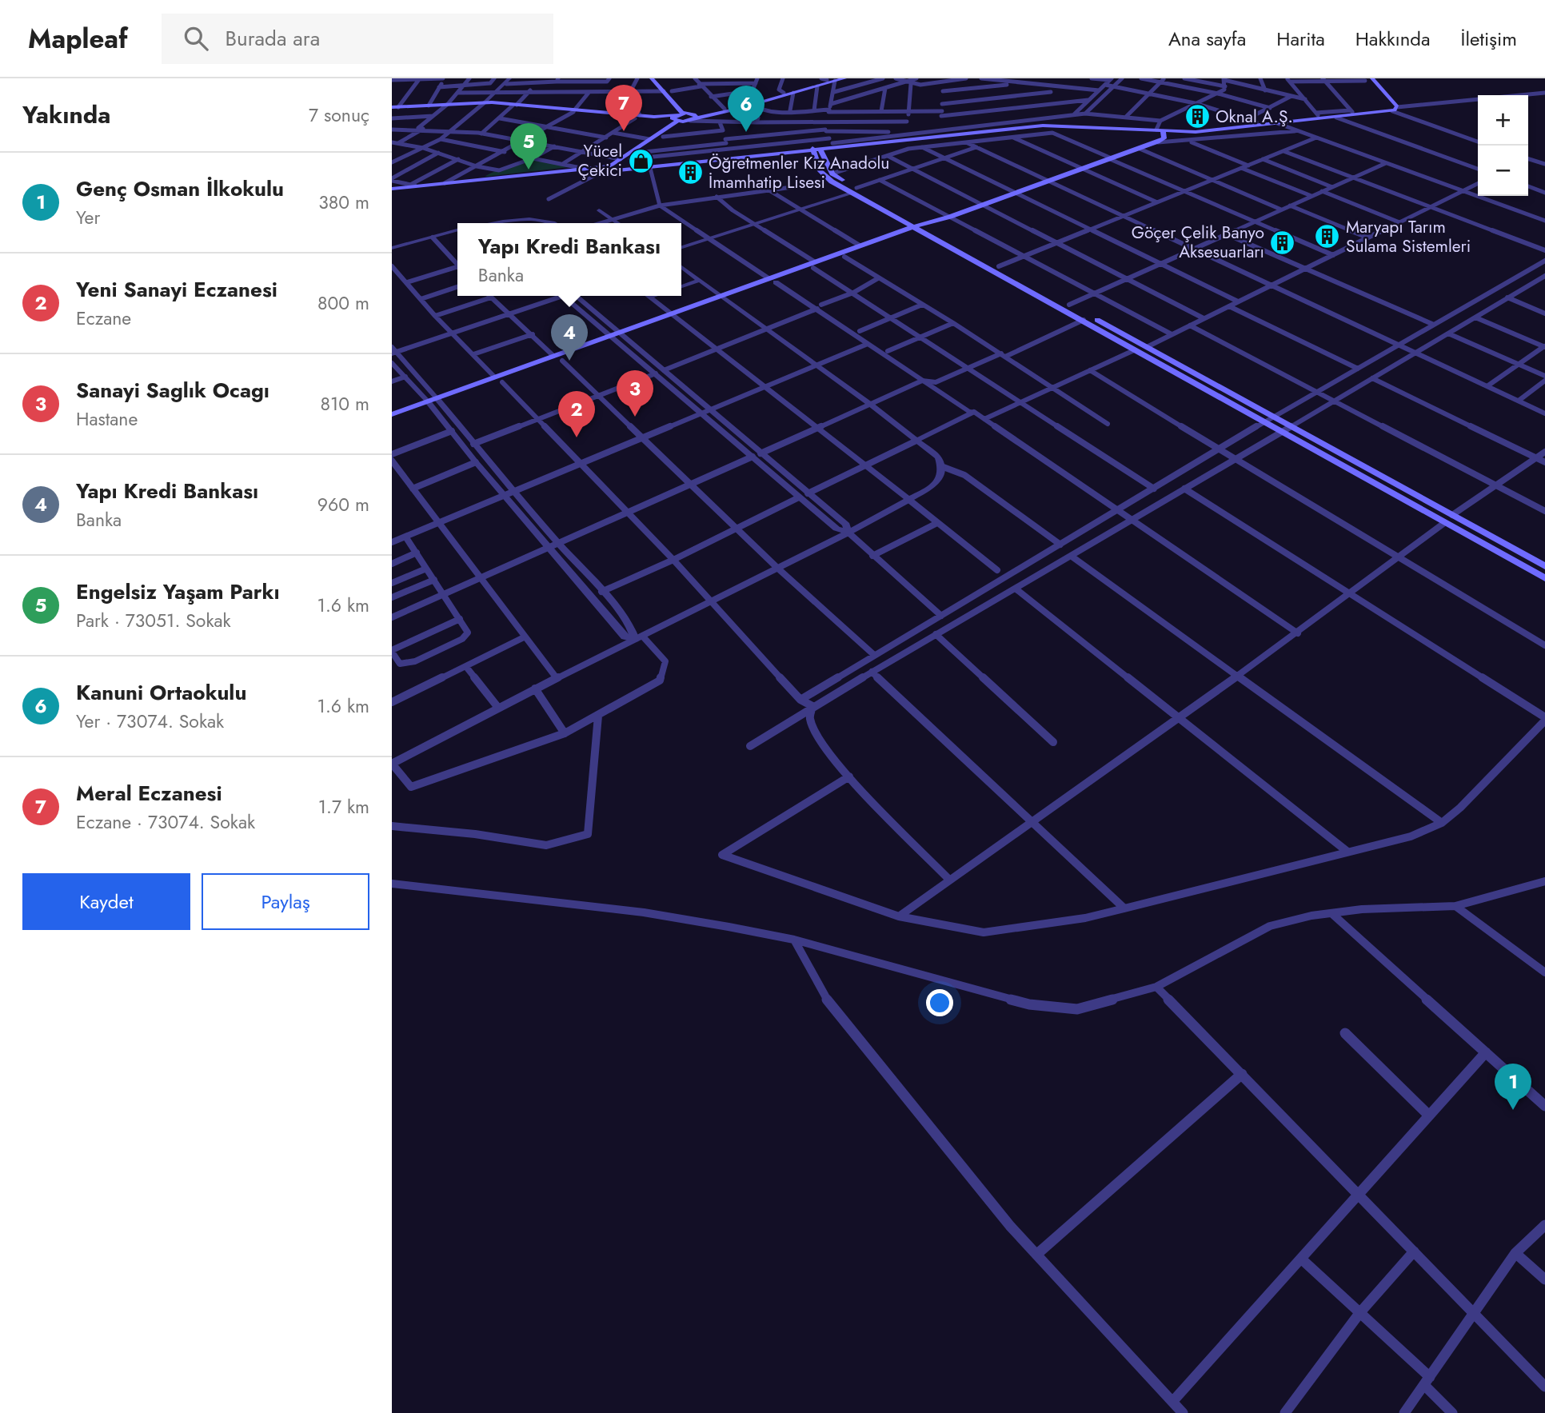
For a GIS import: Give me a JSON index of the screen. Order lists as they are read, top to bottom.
{
  "places": {
    "building": [
      "Oknal A.Ş.",
      "Öğretmenler Kız Anadolu İmamhatip Lisesi",
      "Maryapı Tarım Sulama Sistemleri",
      "Göçer Çelik Banyo Aksesuarları"
    ],
    "shop": ["Yücel Çekici"]
  },
  "page": {
    "header": "Mapleaf",
    "search": "Burada ara",
    "nav": [
      "Ana sayfa",
      "Harita",
      "Hakkında",
      "İletişim"
    ],
    "heading": ["Yakında", "7 sonuç"],
    "pins": [
      "7",
      "6",
      "5",
      "4",
      "3",
      "2",
      "1"
    ],
    "map_buttons": ["+", "−"],
    "list": [
      {
        "mark": "1",
        "name": "Genç Osman İlkokulu",
        "note": "Yer",
        "value": "380 m"
      },
      {
        "mark": "2",
        "name": "Yeni Sanayi Eczanesi",
        "note": "Eczane",
        "value": "800 m"
      },
      {
        "mark": "3",
        "name": "Sanayi Saglık Ocagı",
        "note": "Hastane",
        "value": "810 m"
      },
      {
        "mark": "4",
        "name": "Yapı Kredi Bankası",
        "note": "Banka",
        "value": "960 m"
      },
      {
        "mark": "5",
        "name": "Engelsiz Yaşam Parkı",
        "note": "Park · 73051. Sokak",
        "value": "1.6 km"
      },
      {
        "mark": "6",
        "name": "Kanuni Ortaokulu",
        "note": "Yer · 73074. Sokak",
        "value": "1.6 km"
      },
      {
        "mark": "7",
        "name": "Meral Eczanesi",
        "note": "Eczane · 73074. Sokak",
        "value": "1.7 km"
      }
    ],
    "popup": ["Yapı Kredi Bankası", "Banka"],
    "buttons": ["Kaydet", "Paylaş"]
  }
}
